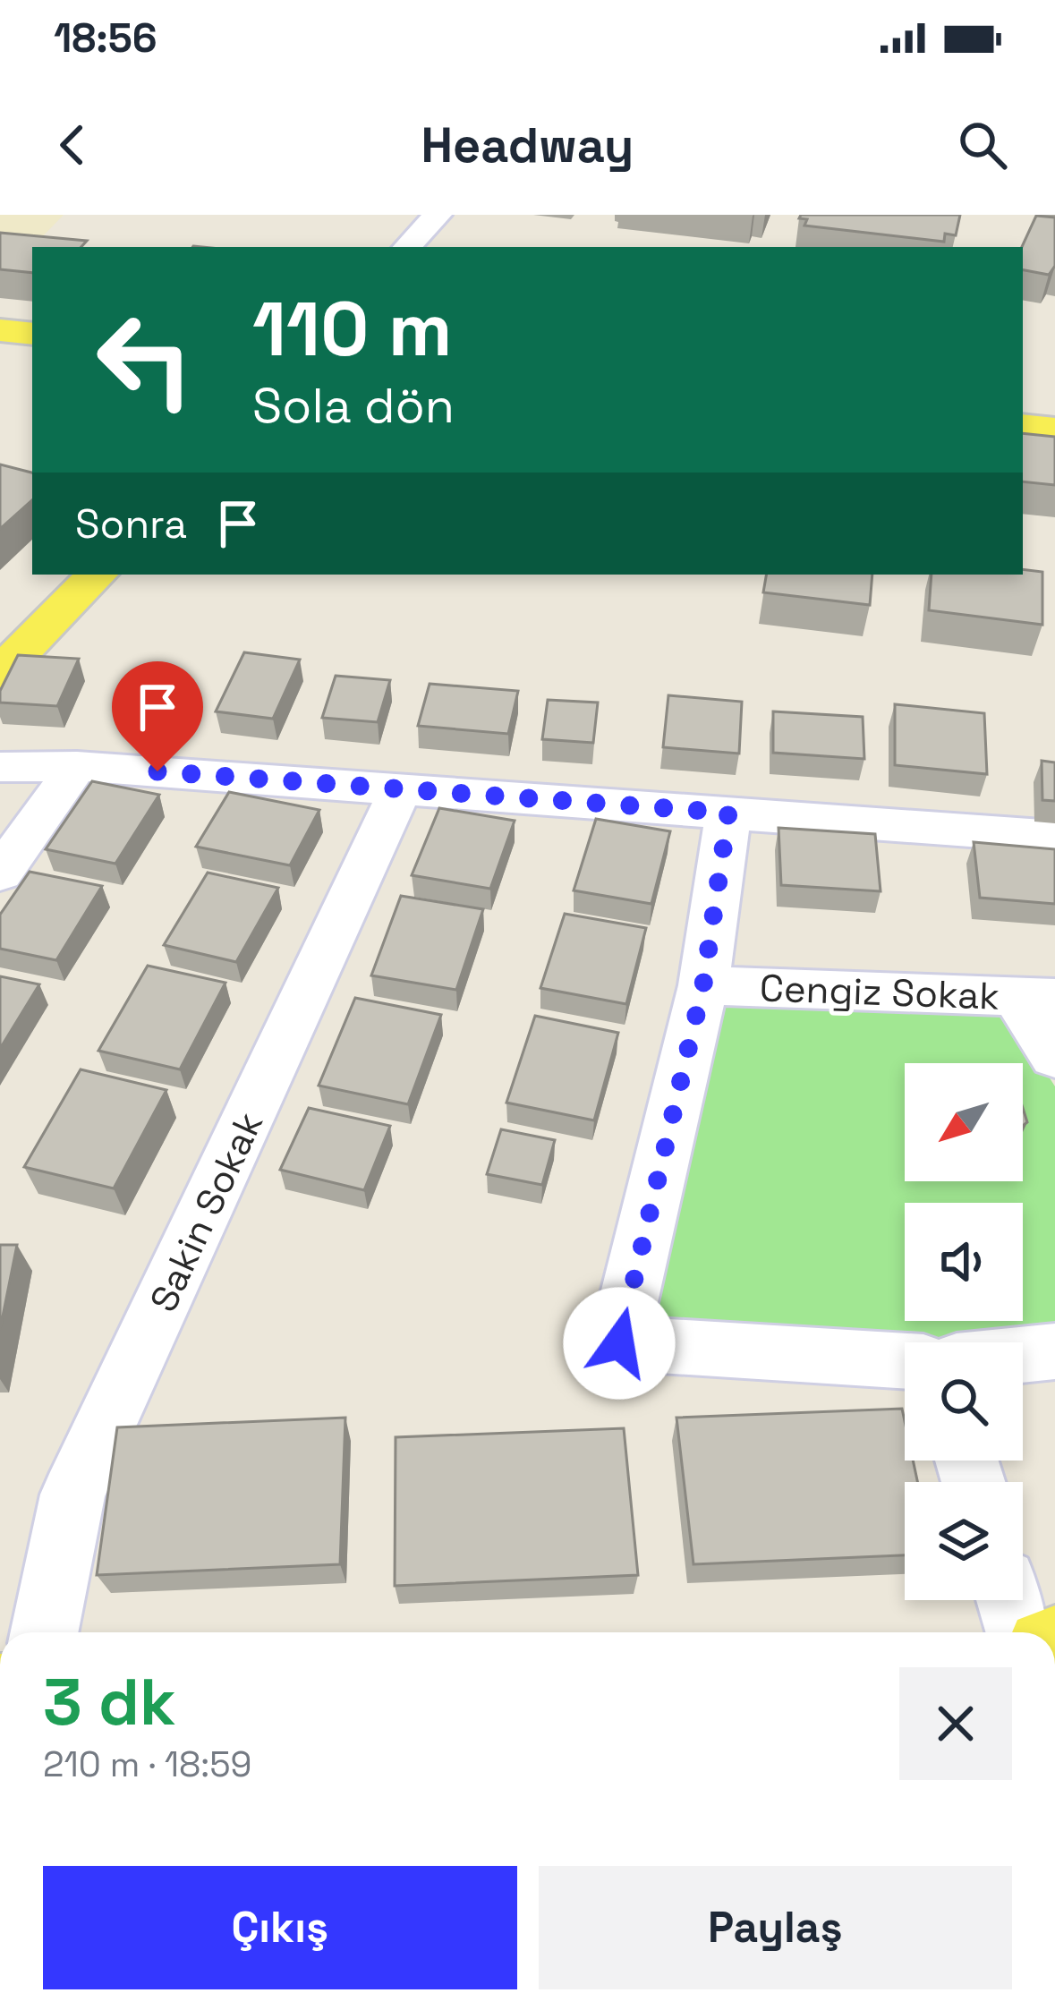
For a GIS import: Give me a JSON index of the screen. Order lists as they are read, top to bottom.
{
  "streets": {
    "street": ["Cengiz Sokak", "Sakin Sokak"]
  },
  "north": "bottom left",
  "page": {
    "status": "18:56",
    "header": "Headway",
    "turn": ["110 m", "Sola dön"],
    "then": "Sonra",
    "heading": ["3 dk", "210 m · 18:59"],
    "buttons": ["Çıkış", "Paylaş"]
  }
}
